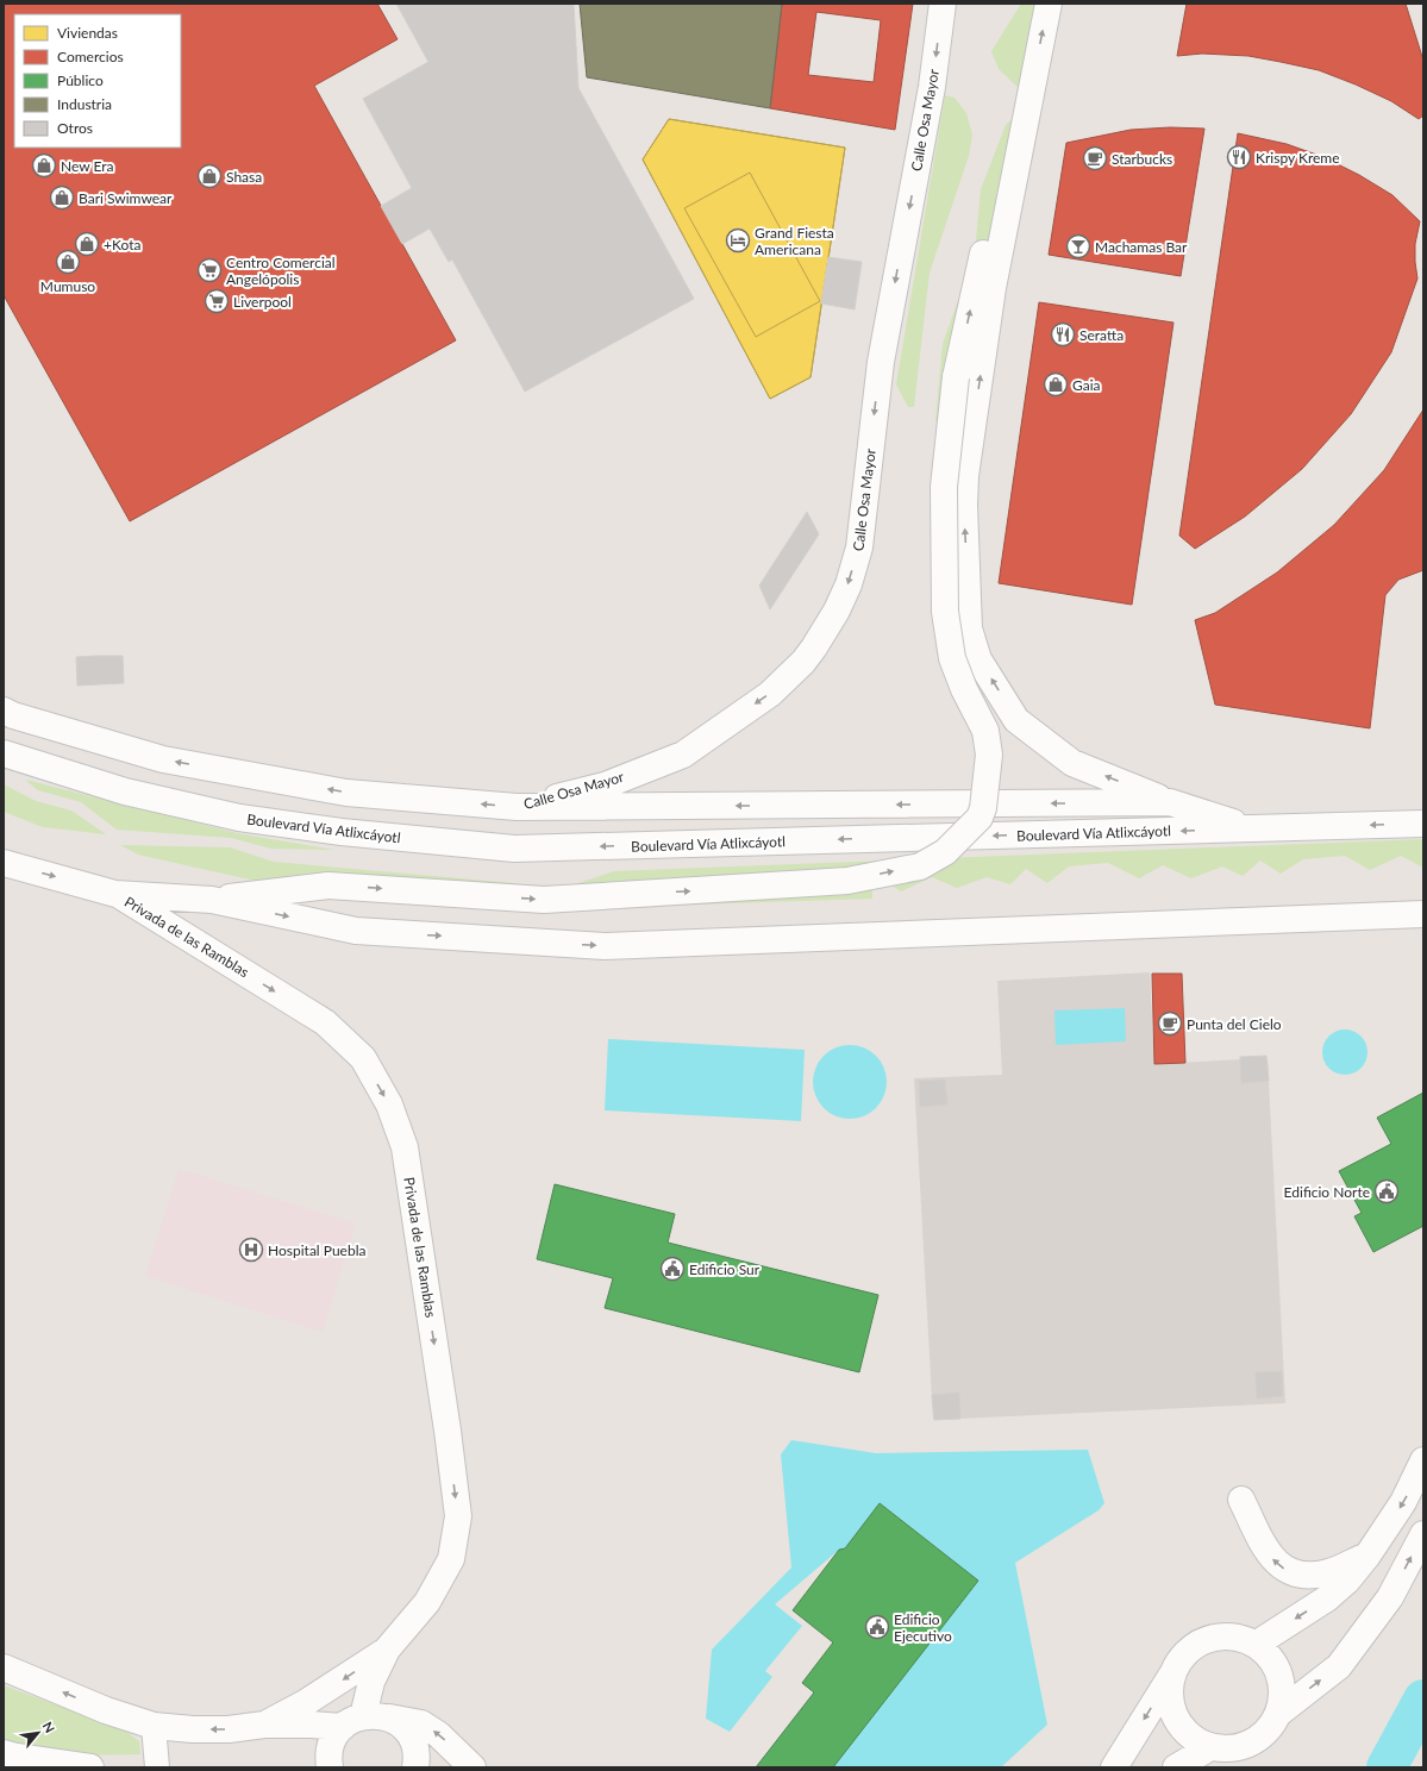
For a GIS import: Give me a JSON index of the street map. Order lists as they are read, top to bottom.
{
  "streets": {
    "main road": ["Calle Osa Mayor", "Boulevard Vía Atlixcáyotl", "Privada de las Ramblas"]
  },
  "one_way": ["Calle Osa Mayor", "Privada de las Ramblas"],
  "places": {
    "restaurant": ["Krispy Kreme", "Seratta"],
    "cafe": ["Starbucks", "Punta del Cielo"],
    "shop": [
      "New Era",
      "Shasa",
      "Bari Swimwear",
      "+Kota",
      "Mumuso",
      "Gaia"
    ],
    "hotel": ["Grand Fiesta Americana"],
    "bar": ["Machamas Bar"],
    "supermarket": ["Centro Comercial Angelópolis", "Liverpool"],
    "public building": ["Edificio Norte", "Edificio Sur", "Edificio Ejecutivo"],
    "hospital": ["Hospital Puebla"]
  },
  "legend": [
    "Viviendas",
    "Comercios",
    "Público",
    "Industria",
    "Otros"
  ],
  "north": "top right"
}
